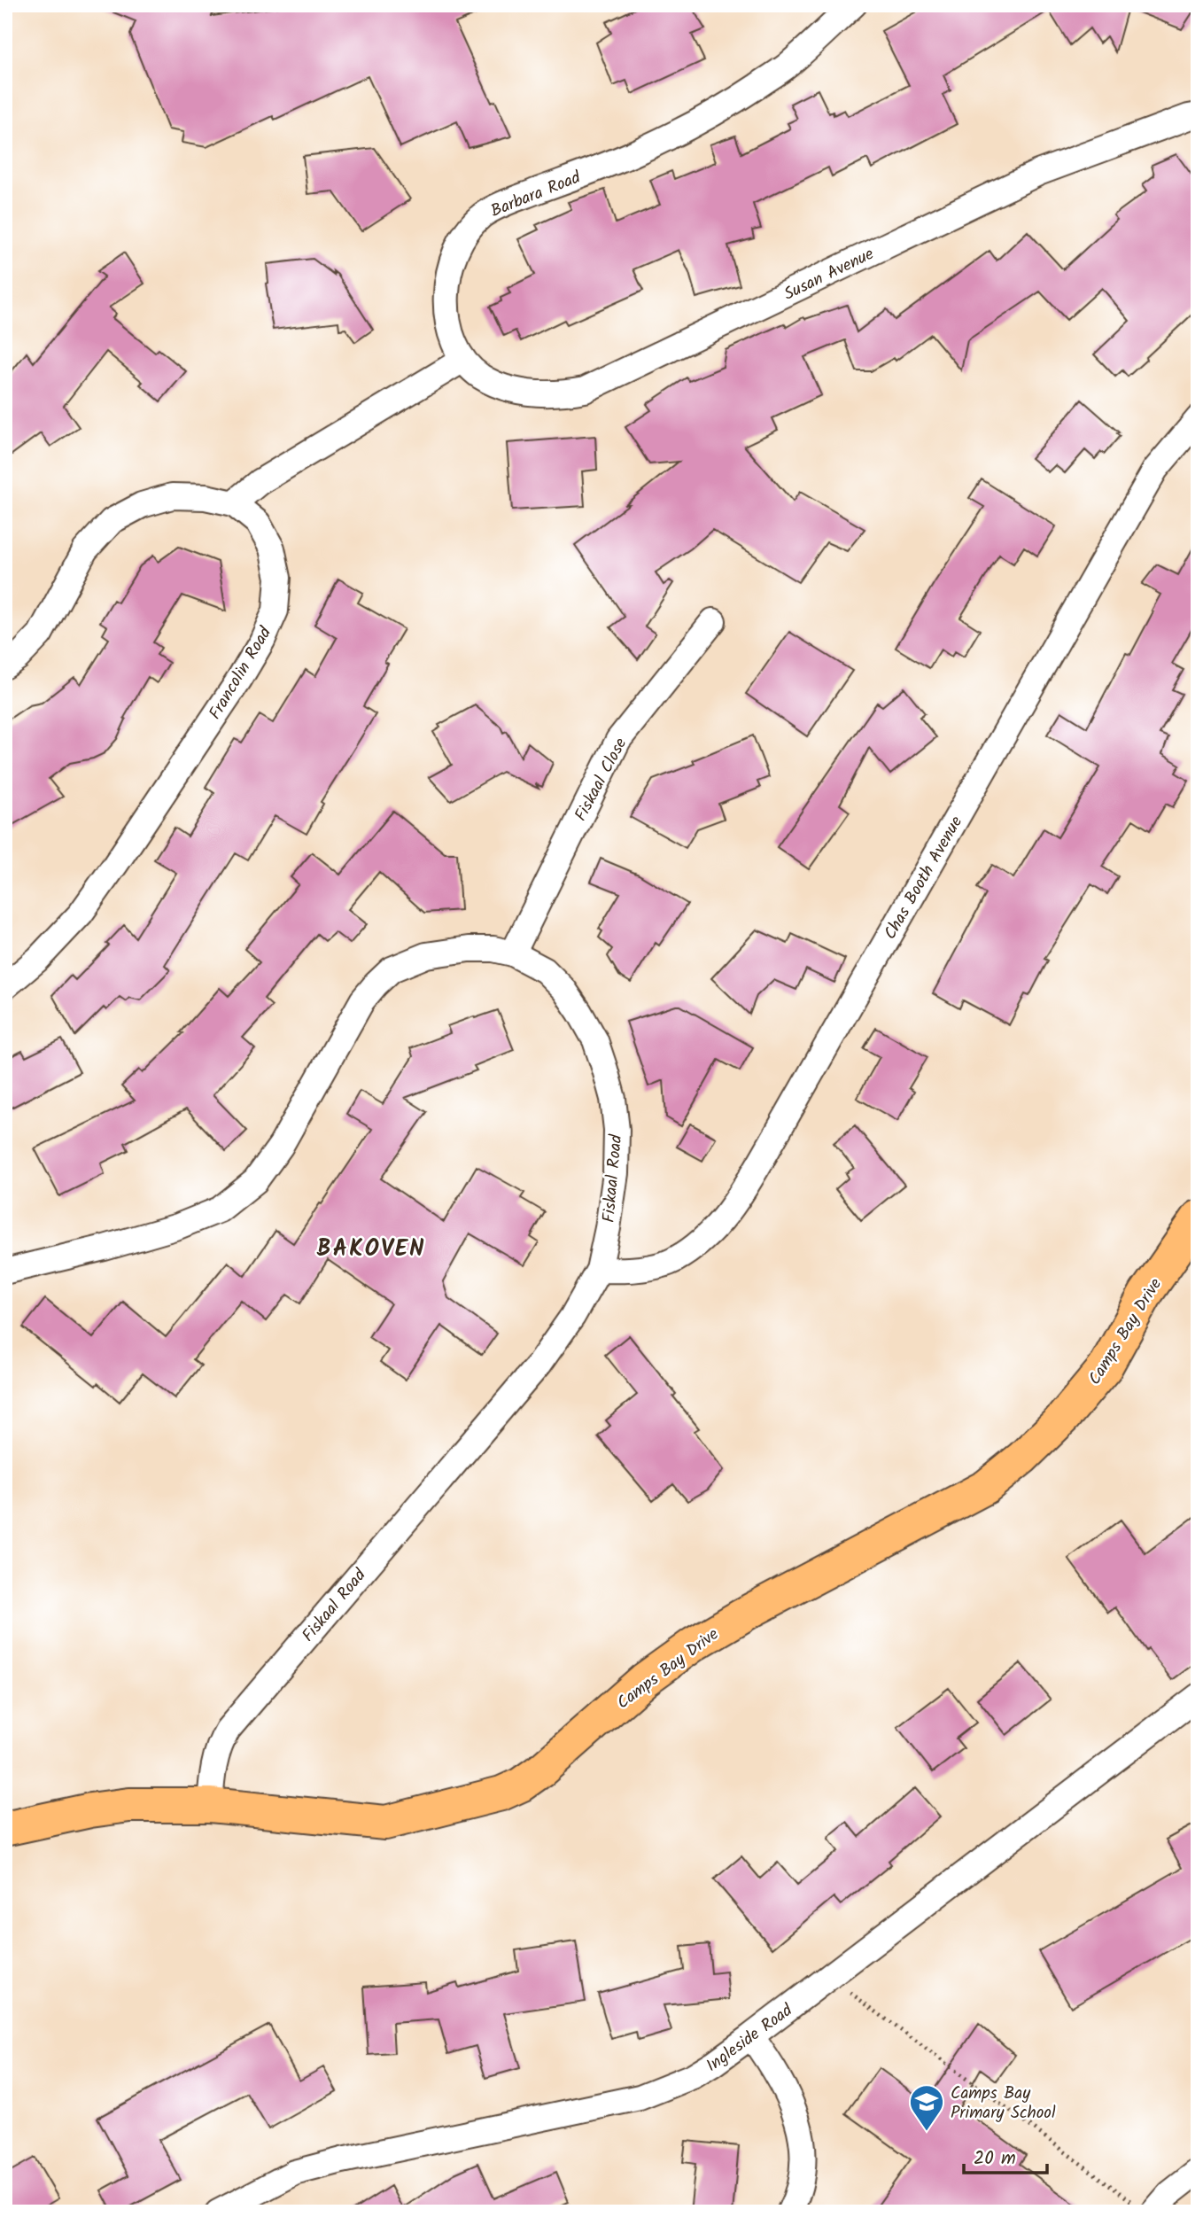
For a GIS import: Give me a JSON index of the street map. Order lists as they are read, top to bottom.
{
  "streets": {
    "main road": ["Camps Bay Drive"],
    "street": [
      "Barbara Road",
      "Susan Avenue",
      "Francolin Road",
      "Fiskaal Close",
      "Chas Booth Avenue",
      "Fiskaal Road",
      "Ingleside Road"
    ]
  },
  "crossings": [
    ["Barbara Road", "Susan Avenue"],
    ["Fiskaal Close", "Fiskaal Road"],
    ["Chas Booth Avenue", "Fiskaal Road"],
    ["Fiskaal Road", "Camps Bay Drive"]
  ],
  "districts": ["BAKOVEN"],
  "places": {
    "school or university": ["Camps Bay Primary School"]
  },
  "scale_bar": "20 m"
}
